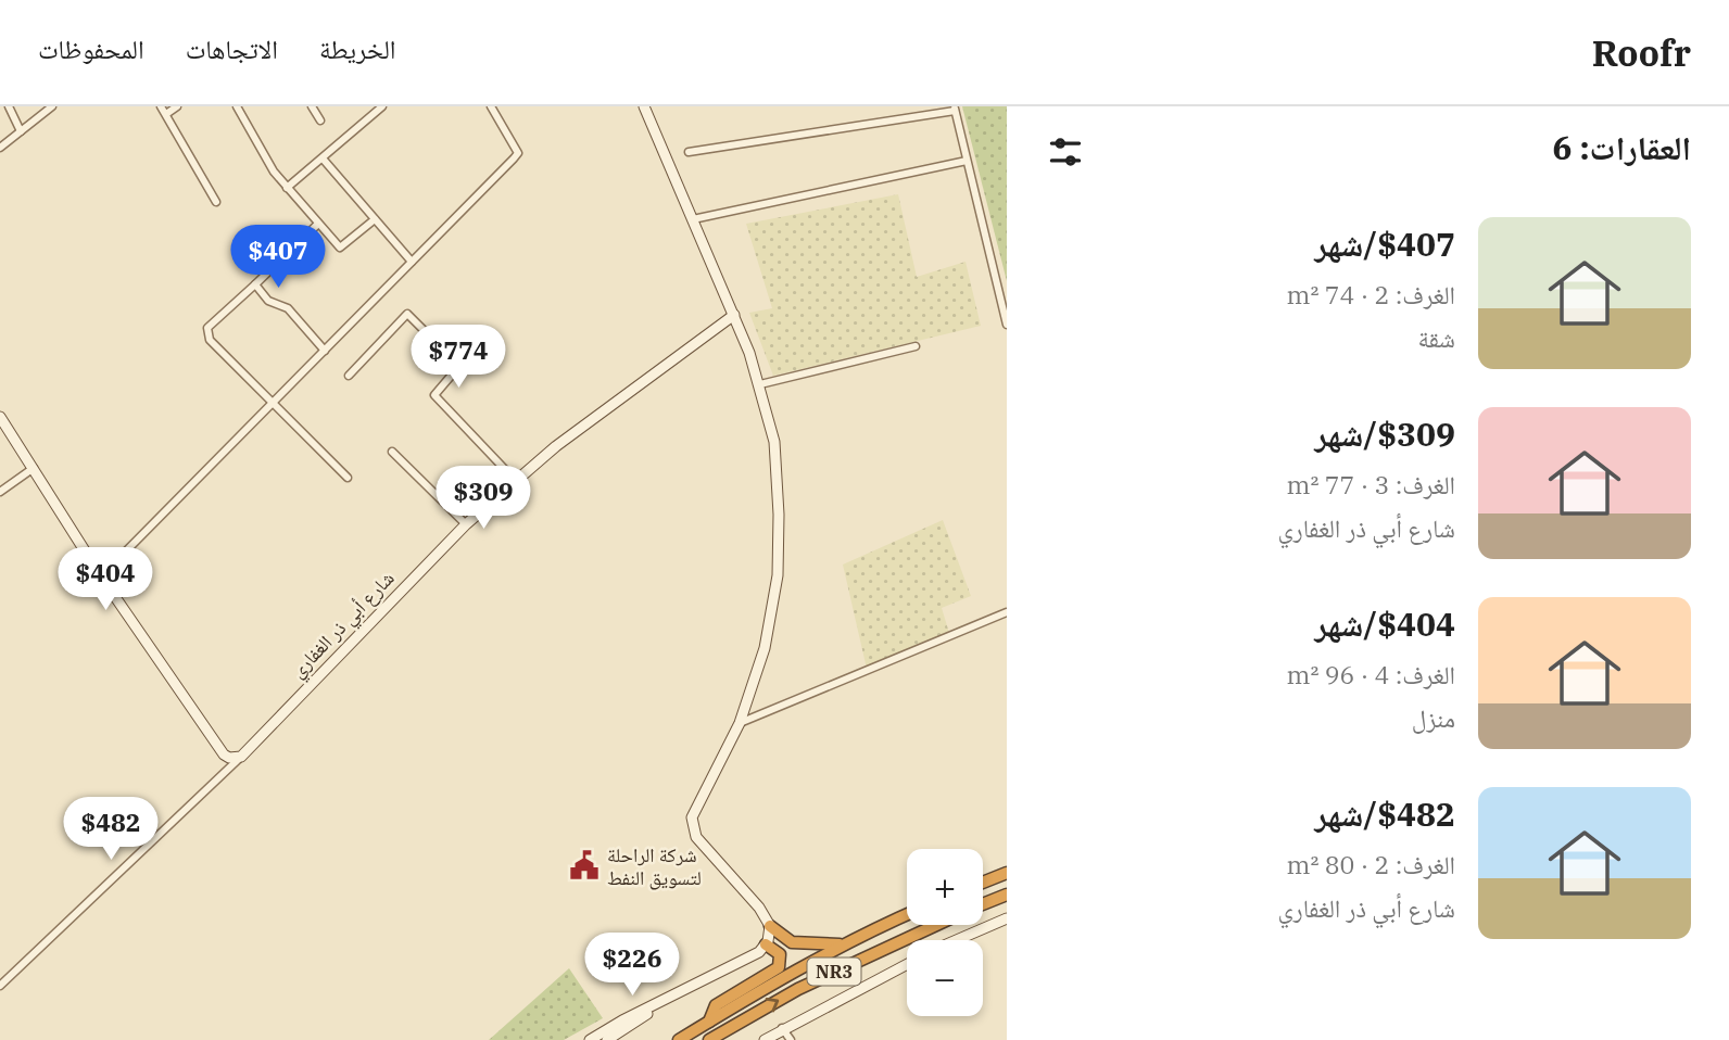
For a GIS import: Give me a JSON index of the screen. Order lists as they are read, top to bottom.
{
  "streets": {
    "highway": ["NR3"],
    "street": ["شارع أبي ذر الغفاري"]
  },
  "places": {
    "public building": ["شركة الراحلة لتسويق النفط"]
  },
  "page": {
    "header": "Roofr",
    "nav": ["الخريطة", "الاتجاهات", "المحفوظات"],
    "heading": "العقارات: 6",
    "list": [
      {
        "name": "$407/شهر",
        "note": "الغرف: 2 · 74 m² · شقة"
      },
      {
        "name": "$309/شهر",
        "note": "الغرف: 3 · 77 m² · شارع أبي ذر الغفاري"
      },
      {
        "name": "$404/شهر",
        "note": "الغرف: 4 · 96 m² · منزل"
      },
      {
        "name": "$482/شهر",
        "note": "الغرف: 2 · 80 m² · شارع أبي ذر الغفاري"
      }
    ],
    "price": [
      "$407",
      "$774",
      "$309",
      "$404",
      "$482",
      "$226"
    ],
    "map_buttons": ["+", "−"]
  }
}
